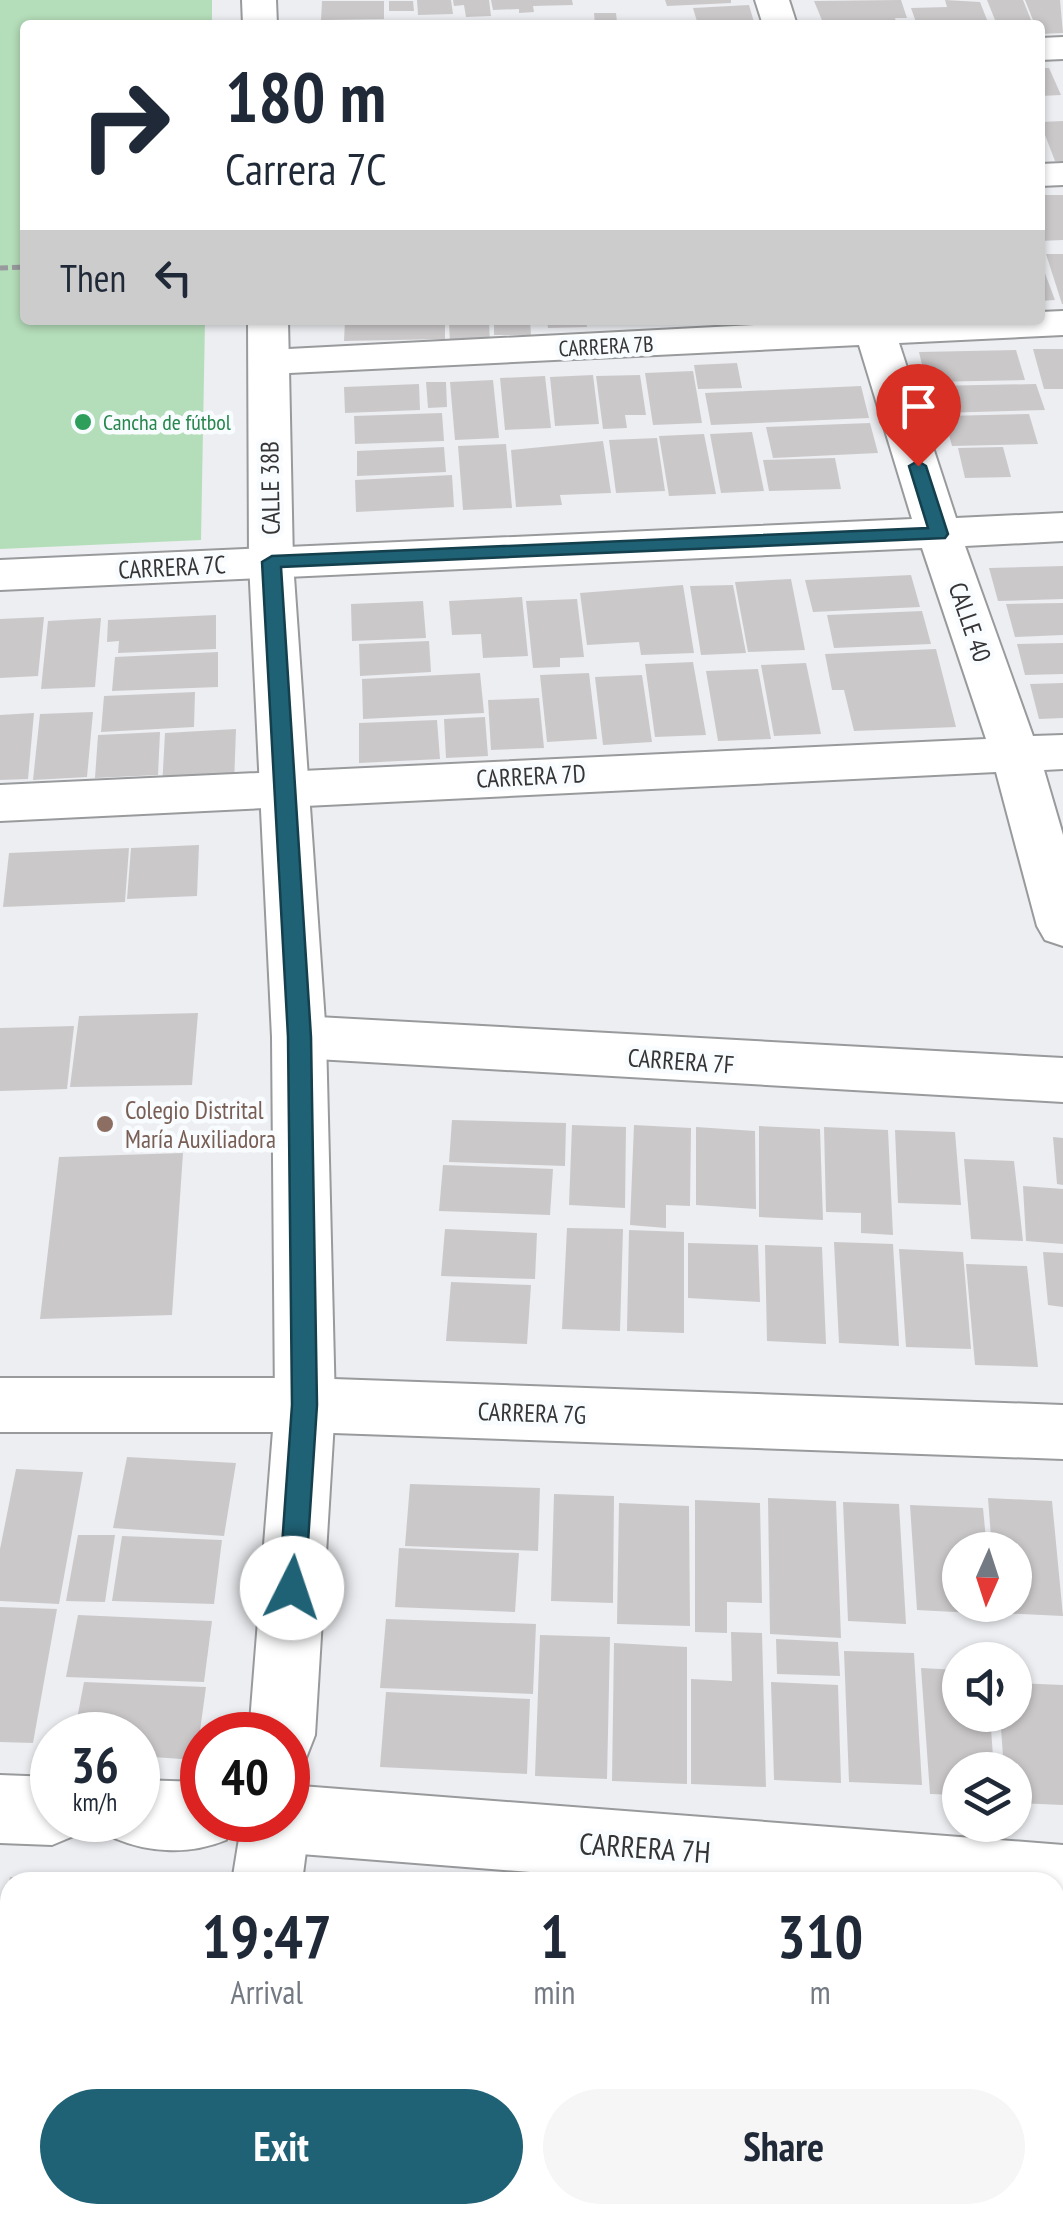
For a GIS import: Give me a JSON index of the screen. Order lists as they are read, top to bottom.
{
  "streets": {
    "street": [
      "CARRERA 7B",
      "CALLE 38B",
      "CARRERA 7C",
      "CALLE 40",
      "CARRERA 7D",
      "CARRERA 7F",
      "CARRERA 7G",
      "CARRERA 7H"
    ]
  },
  "crossings": [
    ["CARRERA 7B", "CALLE 38B"],
    ["CARRERA 7B", "CALLE 40"],
    ["CALLE 38B", "CARRERA 7C"],
    ["CALLE 38B", "CARRERA 7D"],
    ["CALLE 38B", "CARRERA 7F"],
    ["CALLE 38B", "CARRERA 7G"],
    ["CARRERA 7C", "CALLE 40"],
    ["CALLE 40", "CARRERA 7D"]
  ],
  "places": ["Cancha de fútbol", "Colegio Distrital María Auxiliadora"],
  "north": "bottom",
  "page": {
    "turn": ["180 m", "Carrera 7C"],
    "then": "Then",
    "speed": "36 km/h",
    "limit": "40",
    "eta": [
      "19:47",
      "Arrival",
      "1",
      "min",
      "310",
      "m"
    ],
    "buttons": ["Exit", "Share"]
  }
}
